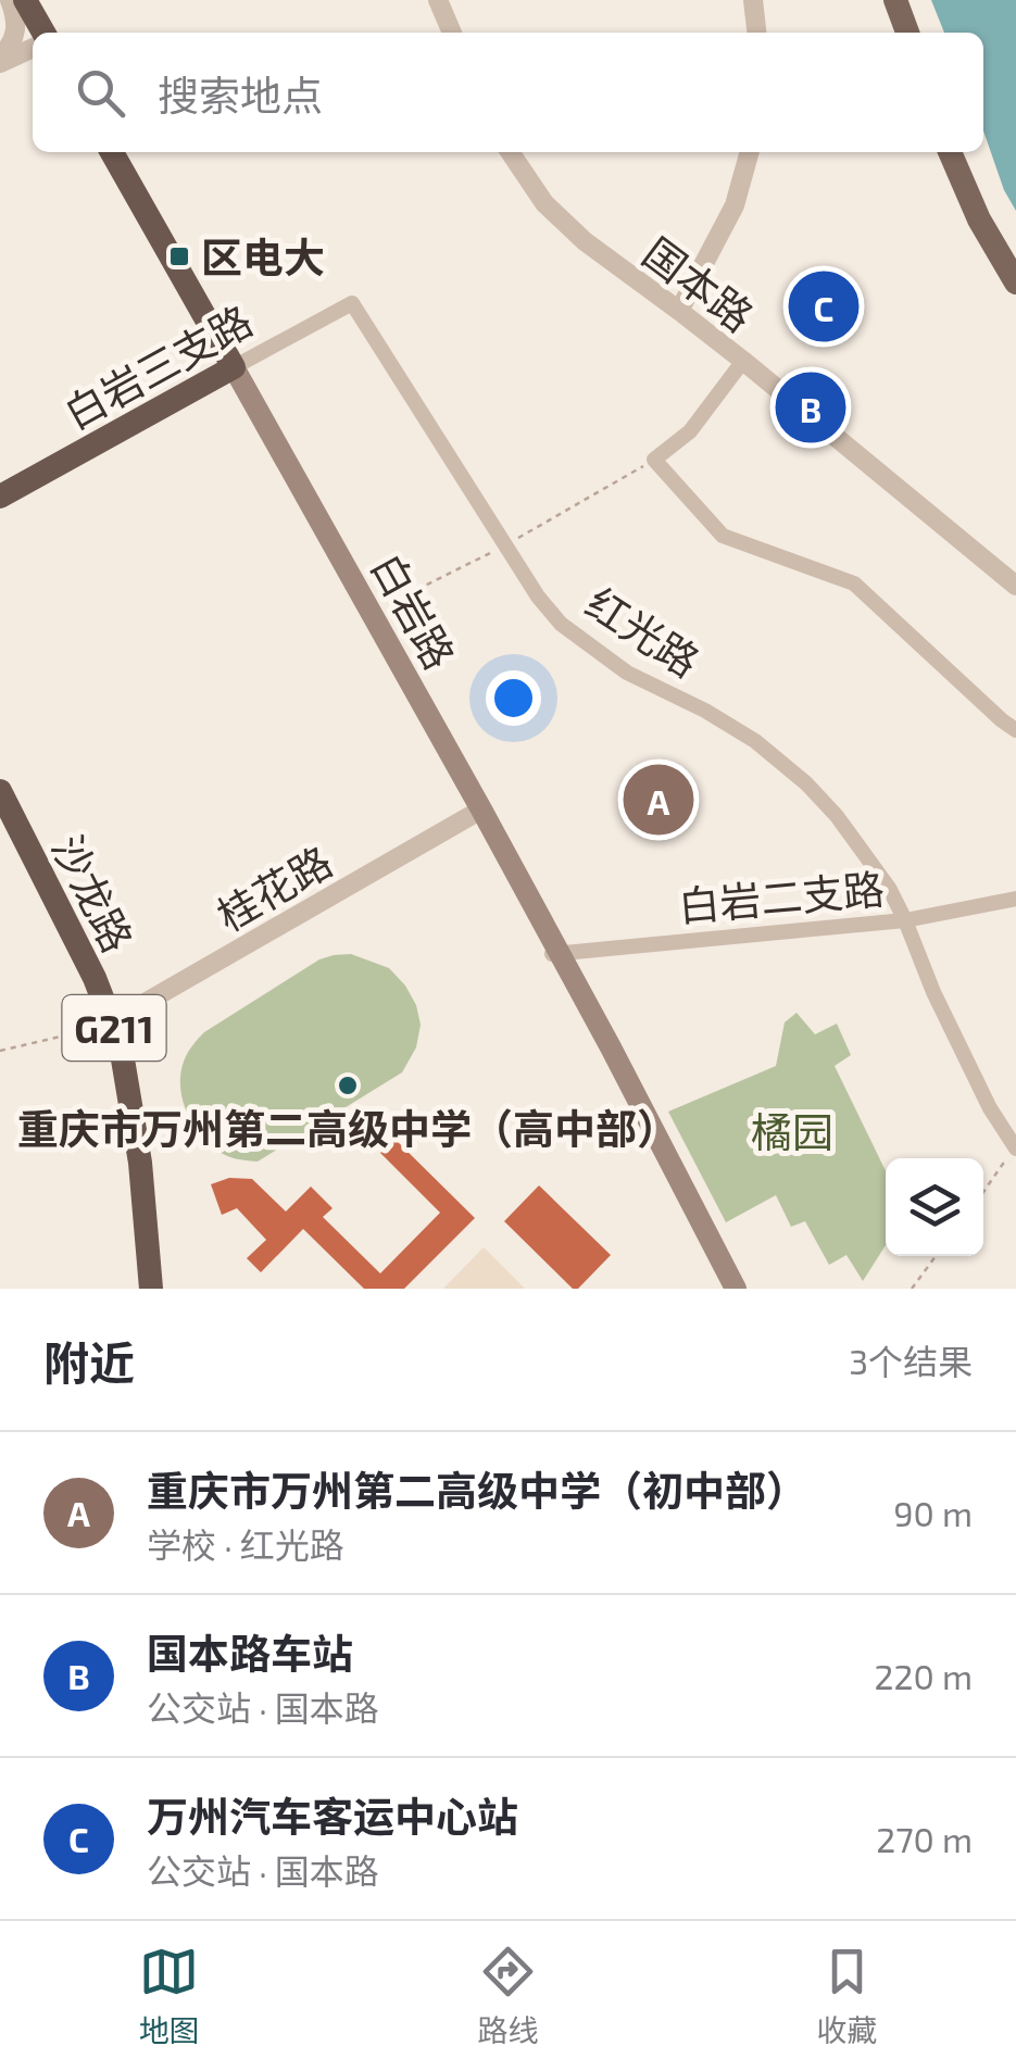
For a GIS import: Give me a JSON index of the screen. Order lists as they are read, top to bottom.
{
  "streets": {
    "highway": [
      "白岩三支路",
      "白岩路",
      "沙龙路",
      "G211"
    ],
    "street": [
      "国本路",
      "红光路",
      "桂花路",
      "白岩二支路"
    ]
  },
  "crossings": [
    ["白岩三支路", "白岩路"],
    ["白岩三支路", "红光路"],
    ["白岩路", "桂花路"],
    ["白岩路", "白岩二支路"],
    ["红光路", "白岩二支路"],
    ["桂花路", "沙龙路"]
  ],
  "parks": ["橘园"],
  "places": {
    "transit": ["区电大"],
    "other": ["重庆市万州第二高级中学（高中部）"]
  },
  "page": {
    "search": "搜索地点",
    "pins": ["C", "B", "A"],
    "heading": ["附近", "3个结果"],
    "list": [
      {
        "mark": "A",
        "name": "重庆市万州第二高级中学（初中部）",
        "note": "学校 · 红光路",
        "value": "90 m"
      },
      {
        "mark": "B",
        "name": "国本路车站",
        "note": "公交站 · 国本路",
        "value": "220 m"
      },
      {
        "mark": "C",
        "name": "万州汽车客运中心站",
        "note": "公交站 · 国本路",
        "value": "270 m"
      }
    ],
    "nav": ["地图", "路线", "收藏"]
  }
}
